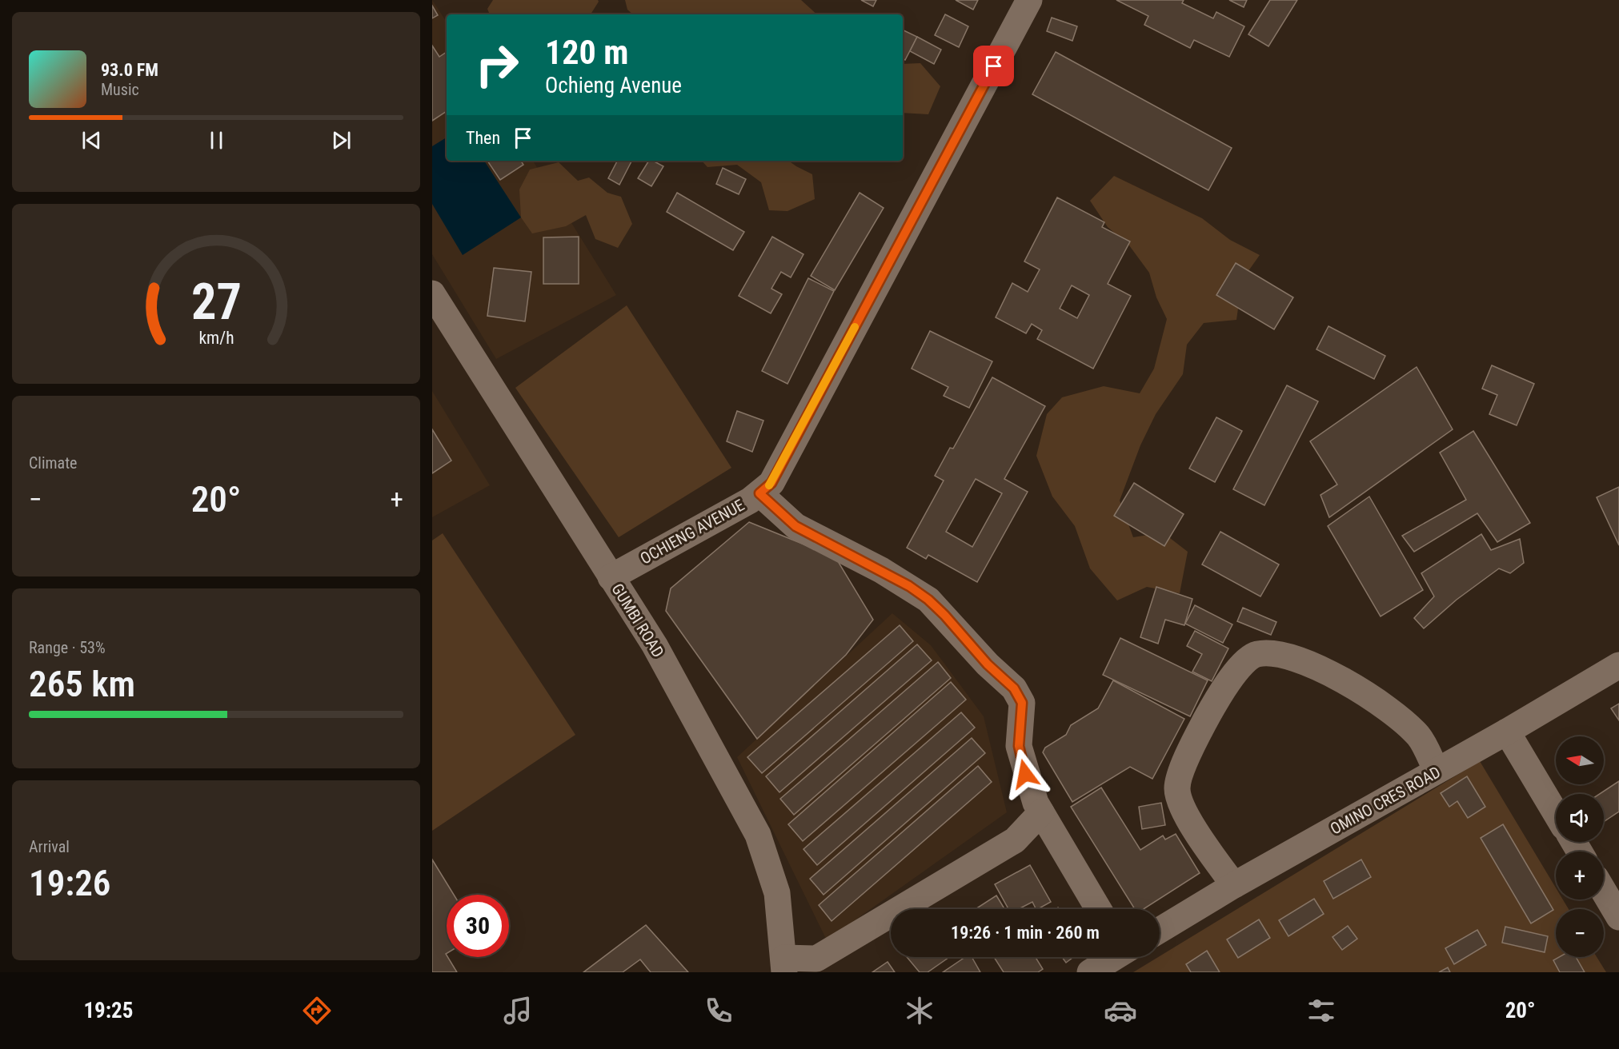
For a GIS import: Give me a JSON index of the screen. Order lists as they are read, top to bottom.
{
  "streets": {
    "street": ["OCHIENG AVENUE", "GUMBI ROAD", "OMINO CRES ROAD"]
  },
  "crossings": [
    ["OCHIENG AVENUE", "GUMBI ROAD"]
  ],
  "north": "left",
  "page": {
    "turn": ["120 m", "Ochieng Avenue"],
    "song": ["93.0 FM", "Music"],
    "then": "Then",
    "tile": [
      "Climate",
      ["Range · 53%", "265 km"],
      ["Arrival", "19:26"]
    ],
    "heat": ["−", "20°", "+"],
    "map_buttons": ["+", "−"],
    "limit": "30",
    "trip": "19:26 · 1 min · 260 m",
    "tabs": ["19:25", "20°"],
    "gauge": ["27", "km/h"]
  }
}
